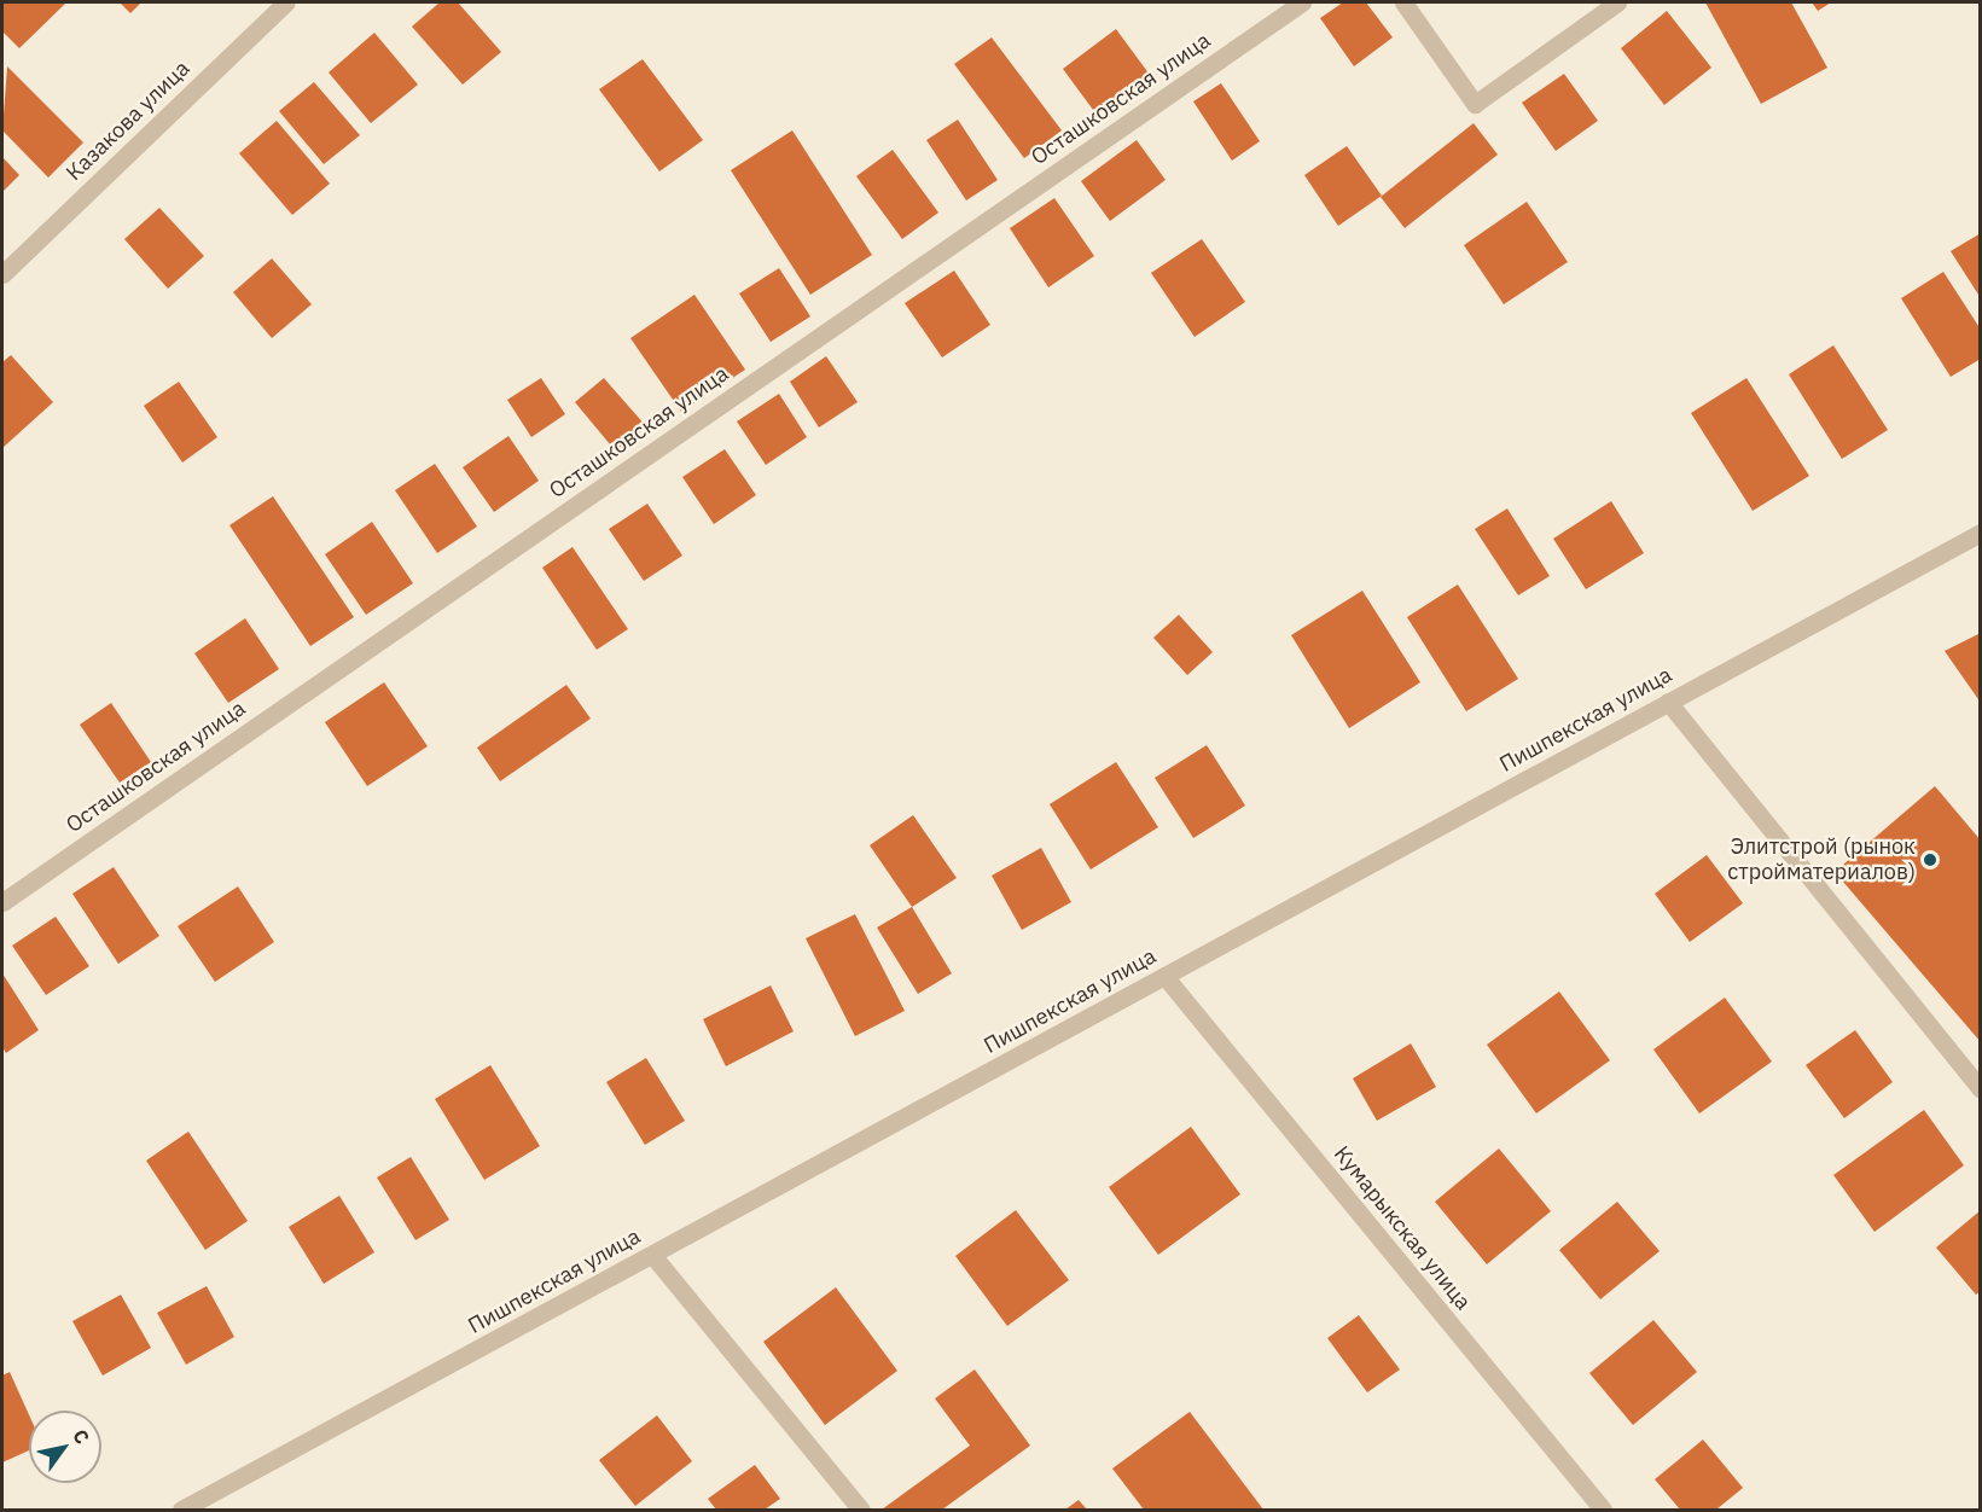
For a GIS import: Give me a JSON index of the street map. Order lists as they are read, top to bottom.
{
  "streets": {
    "street": [
      "Осташковская улица",
      "Казакова улица",
      "Пишпекская улица",
      "Кумарыкская улица"
    ]
  },
  "crossings": [
    ["Пишпекская улица", "Кумарыкская улица"]
  ],
  "places": ["Элитстрой (рынок стройматериалов)"],
  "north": "top right"
}
